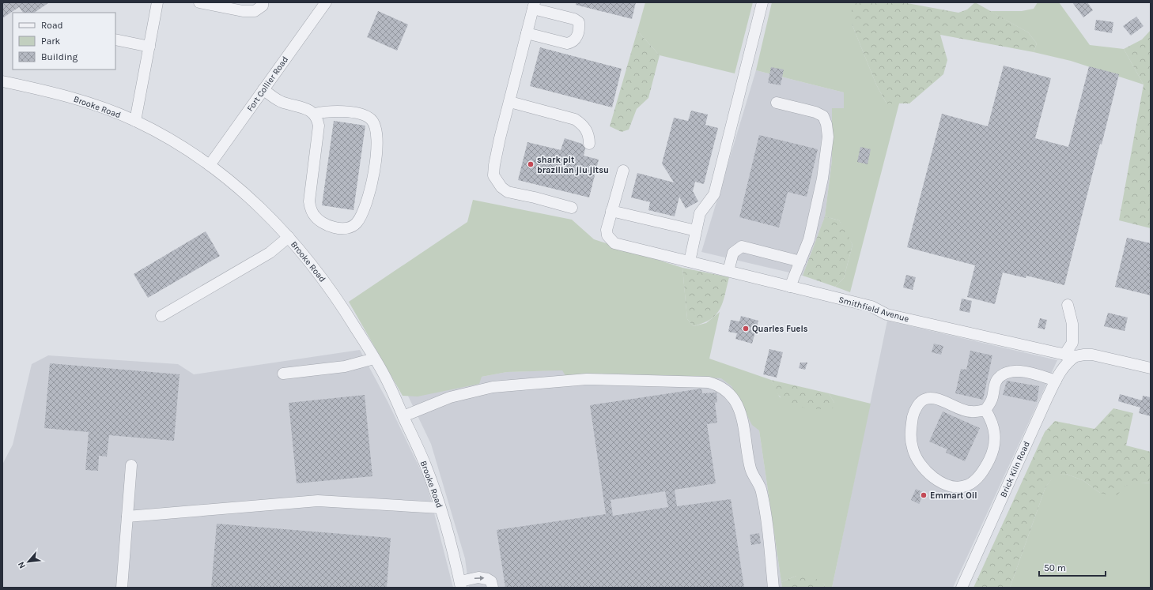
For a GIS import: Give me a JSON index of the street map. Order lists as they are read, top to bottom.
{
  "streets": {
    "street": [
      "Fort Collier Road",
      "Brooke Road",
      "Smithfield Avenue",
      "Brick Kiln Road"
    ]
  },
  "crossings": [
    ["Fort Collier Road", "Brooke Road"],
    ["Smithfield Avenue", "Brick Kiln Road"]
  ],
  "places": ["shark pit brazilian jiu jitsu", "Quarles Fuels", "Emmart Oil"],
  "legend": ["Road", "Park", "Building"],
  "scale_bar": "50 m",
  "north": "bottom left"
}
